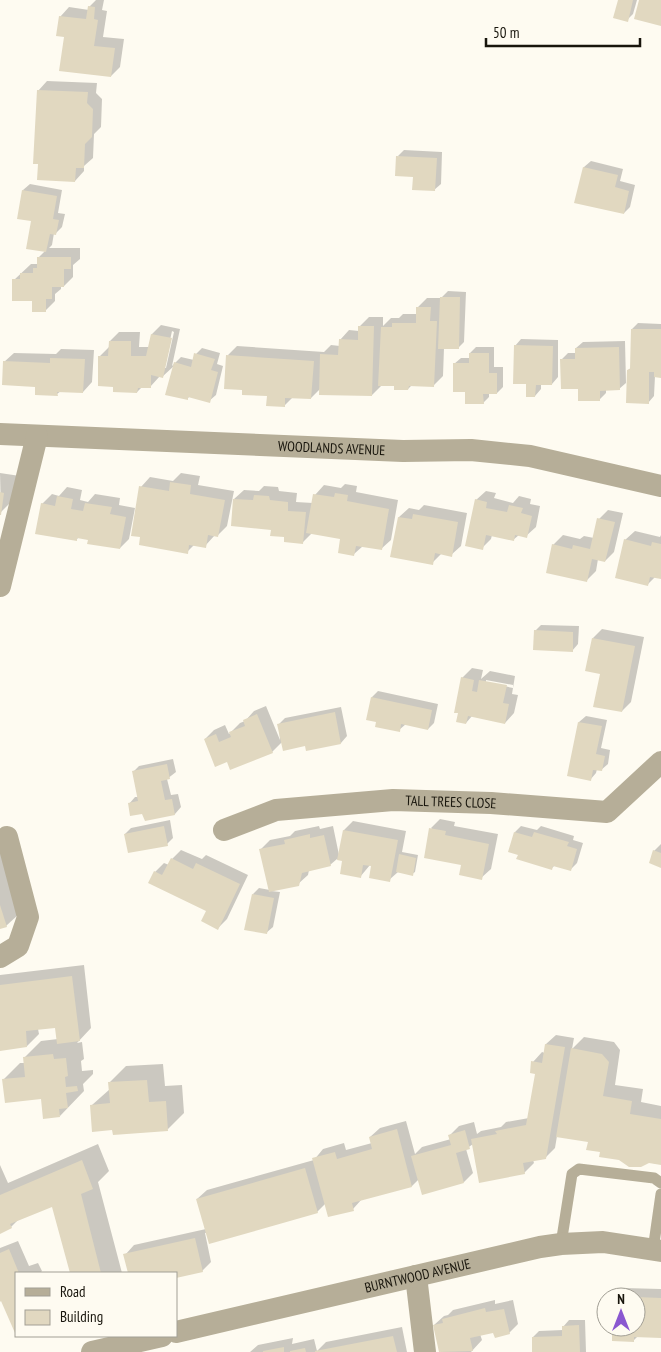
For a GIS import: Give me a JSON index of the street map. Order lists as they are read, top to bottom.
{
  "streets": {
    "street": ["WOODLANDS AVENUE", "TALL TREES CLOSE", "BURNTWOOD AVENUE"]
  },
  "legend": ["Road", "Building"],
  "scale_bar": "50 m",
  "north": "top"
}
